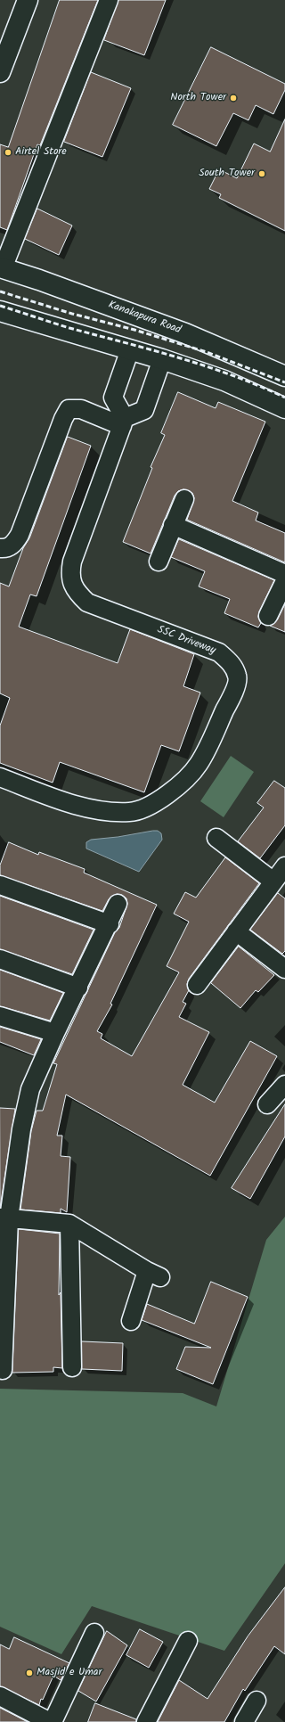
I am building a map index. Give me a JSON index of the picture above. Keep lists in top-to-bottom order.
{
  "streets": {
    "highway": ["Kanakapura Road"],
    "street": ["SSC Driveway"]
  },
  "places": [
    "North Tower",
    "Airtel Store",
    "South Tower",
    "Masjid e Umar"
  ]
}
